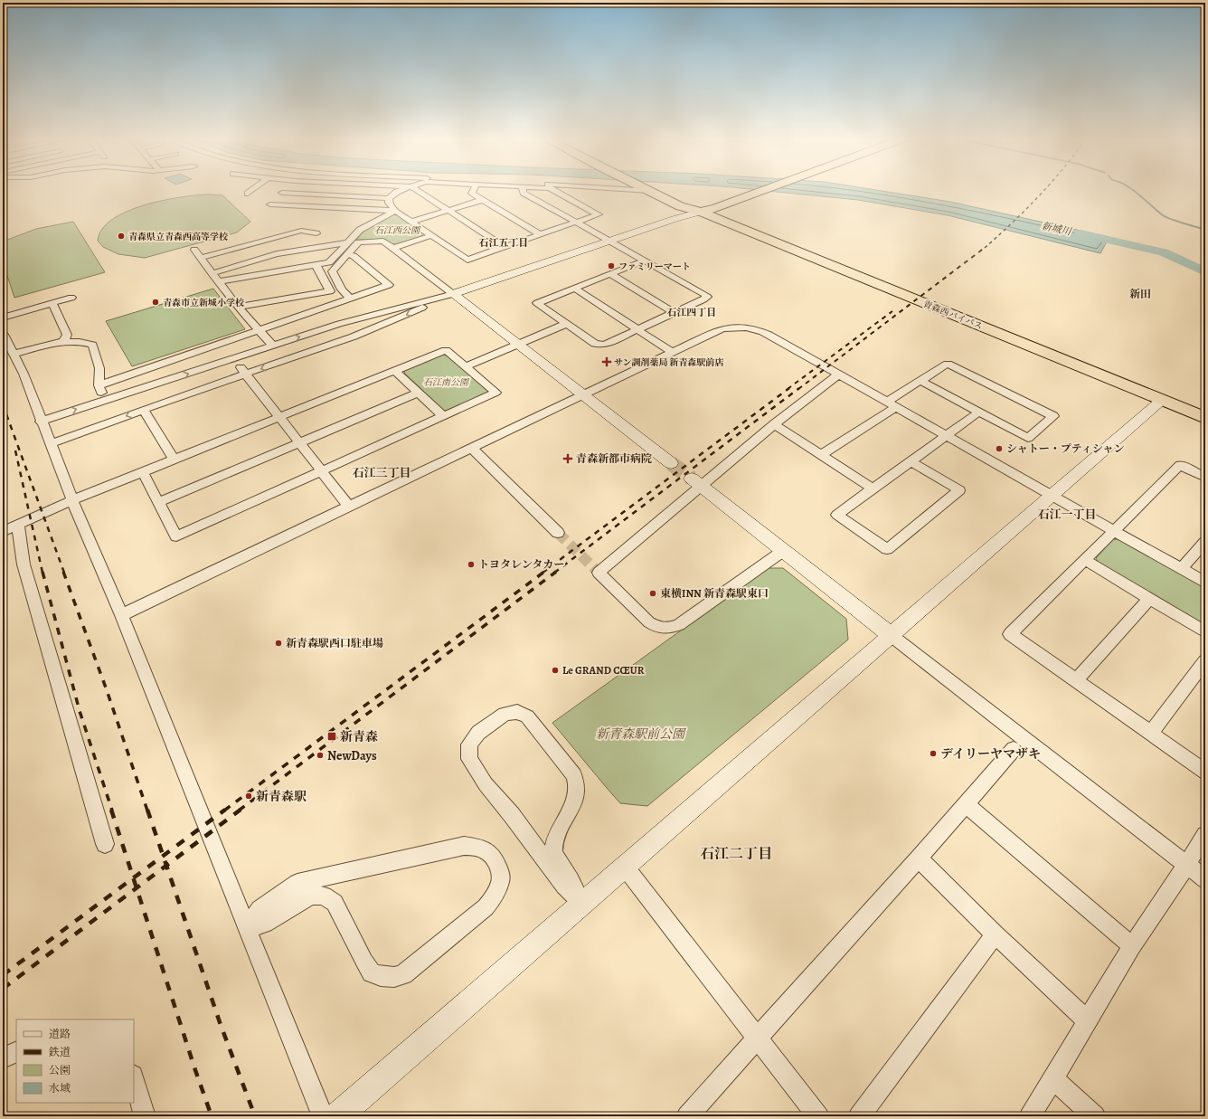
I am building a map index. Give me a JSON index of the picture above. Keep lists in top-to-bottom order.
{
  "streets": {
    "highway": ["青森西バイパス"]
  },
  "districts": [
    "石江五丁目",
    "新田",
    "石江四丁目",
    "石江三丁目",
    "石江一丁目",
    "石江二丁目"
  ],
  "water": ["新城川"],
  "parks": ["石江西公園", "石江南公園", "新青森駅前公園"],
  "places": {
    "other": [
      "青森県立青森西高等学校",
      "ファミリーマート",
      "青森市立新城小学校",
      "シャトー・プティシャン",
      "トヨタレンタカー",
      "東横INN 新青森駅東口",
      "新青森駅西口駐車場",
      "Le GRAND CŒUR",
      "デイリーヤマザキ",
      "NewDays",
      "新青森駅"
    ],
    "health": ["サン調剤薬局 新青森駅前店", "青森新都市病院"],
    "transit": ["新青森"]
  },
  "legend": [
    "道路",
    "鉄道",
    "公園",
    "水域"
  ]
}
